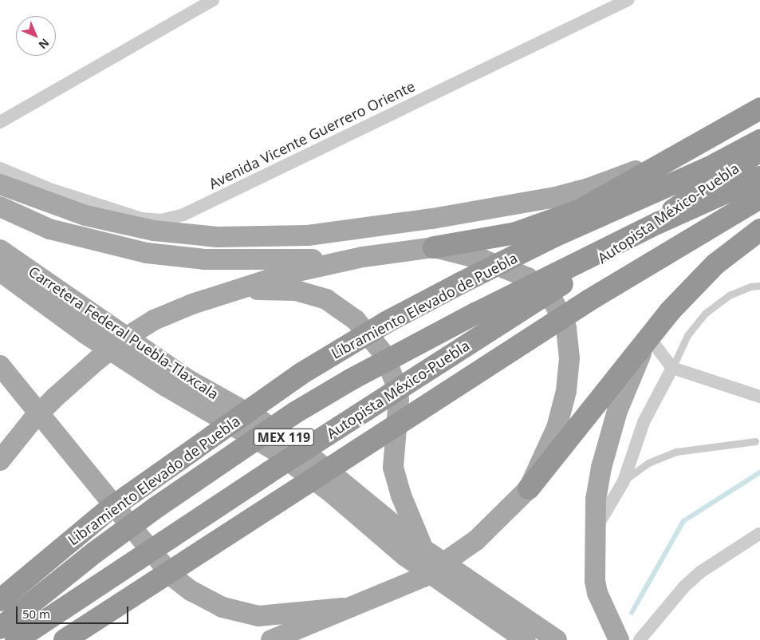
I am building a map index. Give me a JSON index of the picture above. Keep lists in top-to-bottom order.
{
  "streets": {
    "highway": ["Autopista México-Puebla", "Libramiento Elevado de Puebla"],
    "main road": ["Carretera Federal Puebla-Tlaxcala", "MEX 119"],
    "street": ["Avenida Vicente Guerrero Oriente"]
  },
  "scale_bar": "50 m",
  "north": "bottom right"
}
